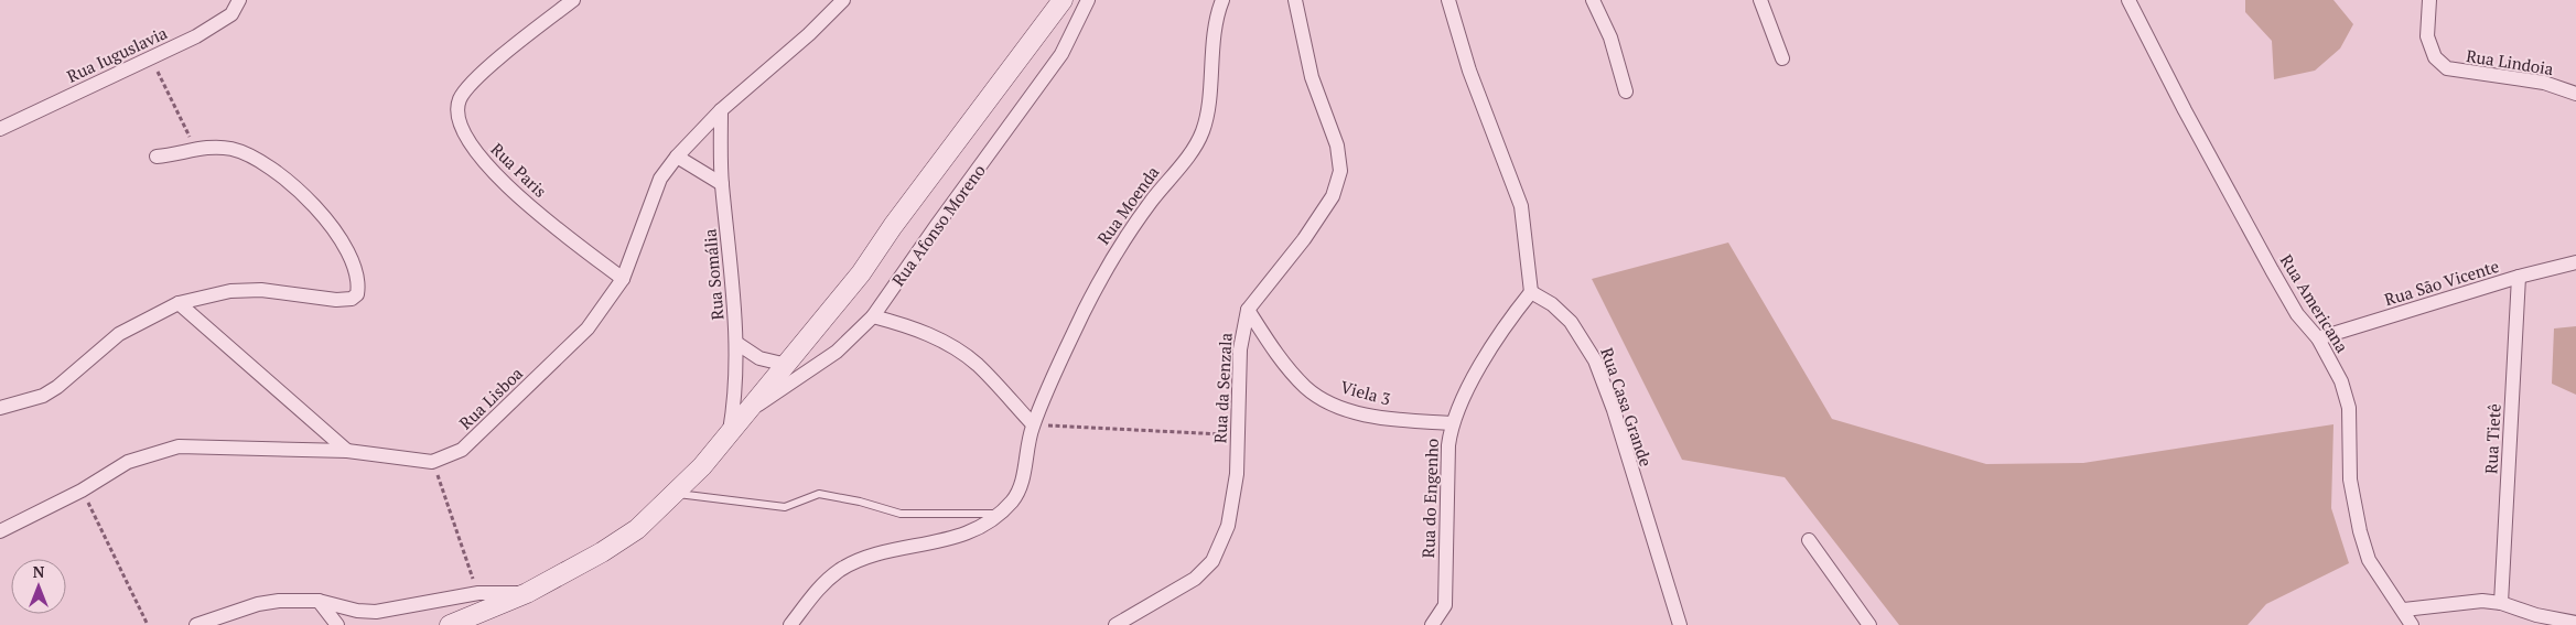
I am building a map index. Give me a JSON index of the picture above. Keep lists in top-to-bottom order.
{
  "streets": {
    "main road": ["Rua Afonso Moreno"],
    "street": [
      "Rua Iuguslavia",
      "Rua Lindoia",
      "Rua Paris",
      "Rua Moenda",
      "Rua Somália",
      "Rua São Vicente",
      "Rua Americana",
      "Rua da Senzala",
      "Viela 3",
      "Rua Lisboa",
      "Rua Casa Grande",
      "Rua Tietê",
      "Rua do Engenho"
    ]
  },
  "crossings": [
    ["Rua Paris", "Rua Lisboa"],
    ["Rua Afonso Moreno", "Rua Somália"],
    ["Rua Somália", "Rua Lisboa"],
    ["Rua São Vicente", "Rua Americana"],
    ["Rua São Vicente", "Rua Tietê"],
    ["Rua da Senzala", "Viela 3"],
    ["Viela 3", "Rua do Engenho"],
    ["Rua Casa Grande", "Rua do Engenho"]
  ],
  "north": "top"
}
